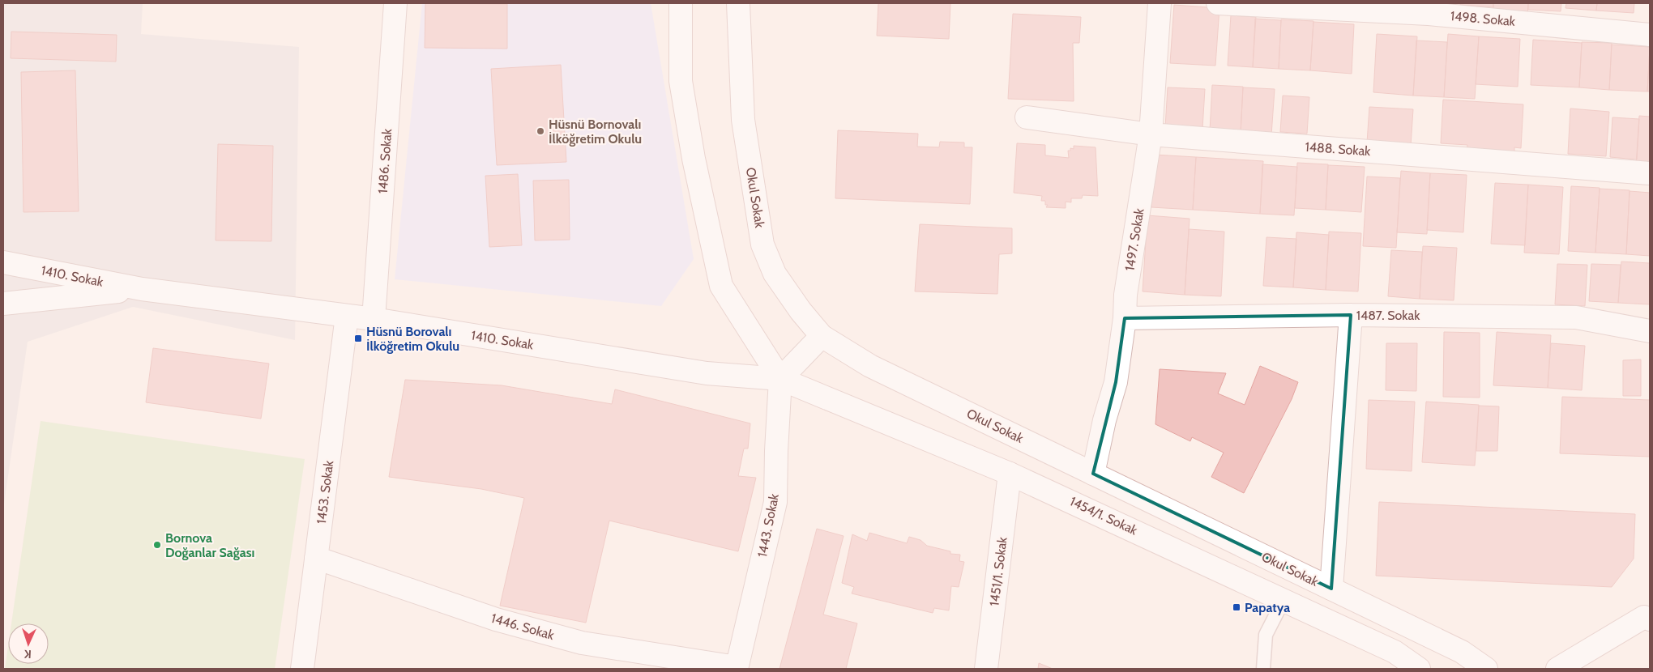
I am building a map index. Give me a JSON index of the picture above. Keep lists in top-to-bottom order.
{
  "streets": {
    "street": [
      "1498. Sokak",
      "1488. Sokak",
      "1486. Sokak",
      "Okul Sokak",
      "1497. Sokak",
      "1410. Sokak",
      "1487. Sokak",
      "1453. Sokak",
      "1454/1. Sokak",
      "1443. Sokak",
      "1451/1. Sokak",
      "1446. Sokak"
    ]
  },
  "crossings": [
    ["1488. Sokak", "1497. Sokak"],
    ["1486. Sokak", "1410. Sokak"],
    ["Okul Sokak", "1497. Sokak"],
    ["1497. Sokak", "1487. Sokak"],
    ["1410. Sokak", "1453. Sokak"],
    ["1410. Sokak", "1454/1. Sokak"],
    ["1410. Sokak", "1443. Sokak"],
    ["1453. Sokak", "1446. Sokak"],
    ["1454/1. Sokak", "1443. Sokak"],
    ["1454/1. Sokak", "1451/1. Sokak"],
    ["1443. Sokak", "1446. Sokak"]
  ],
  "places": {
    "other": ["Hüsnü Bornovalı İlköğretim Okulu", "Bornova Doğanlar Sağası"],
    "transit": ["Hüsnü Borovalı İlköğretim Okulu", "Papatya"]
  },
  "north": "bottom"
}
